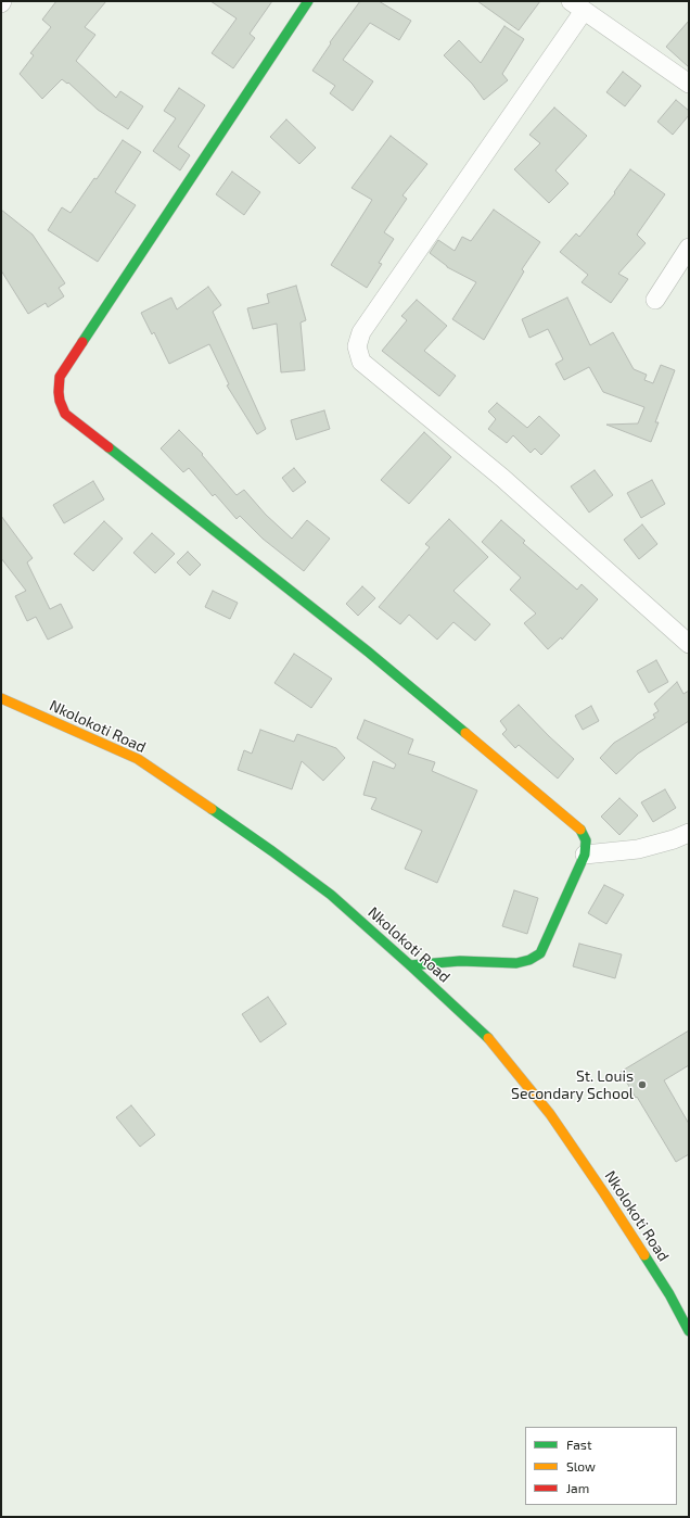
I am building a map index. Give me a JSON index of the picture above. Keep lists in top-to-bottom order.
{
  "streets": {
    "street": ["Nkolokoti Road"]
  },
  "places": ["St. Louis Secondary School"],
  "legend": ["Fast", "Slow", "Jam"]
}
